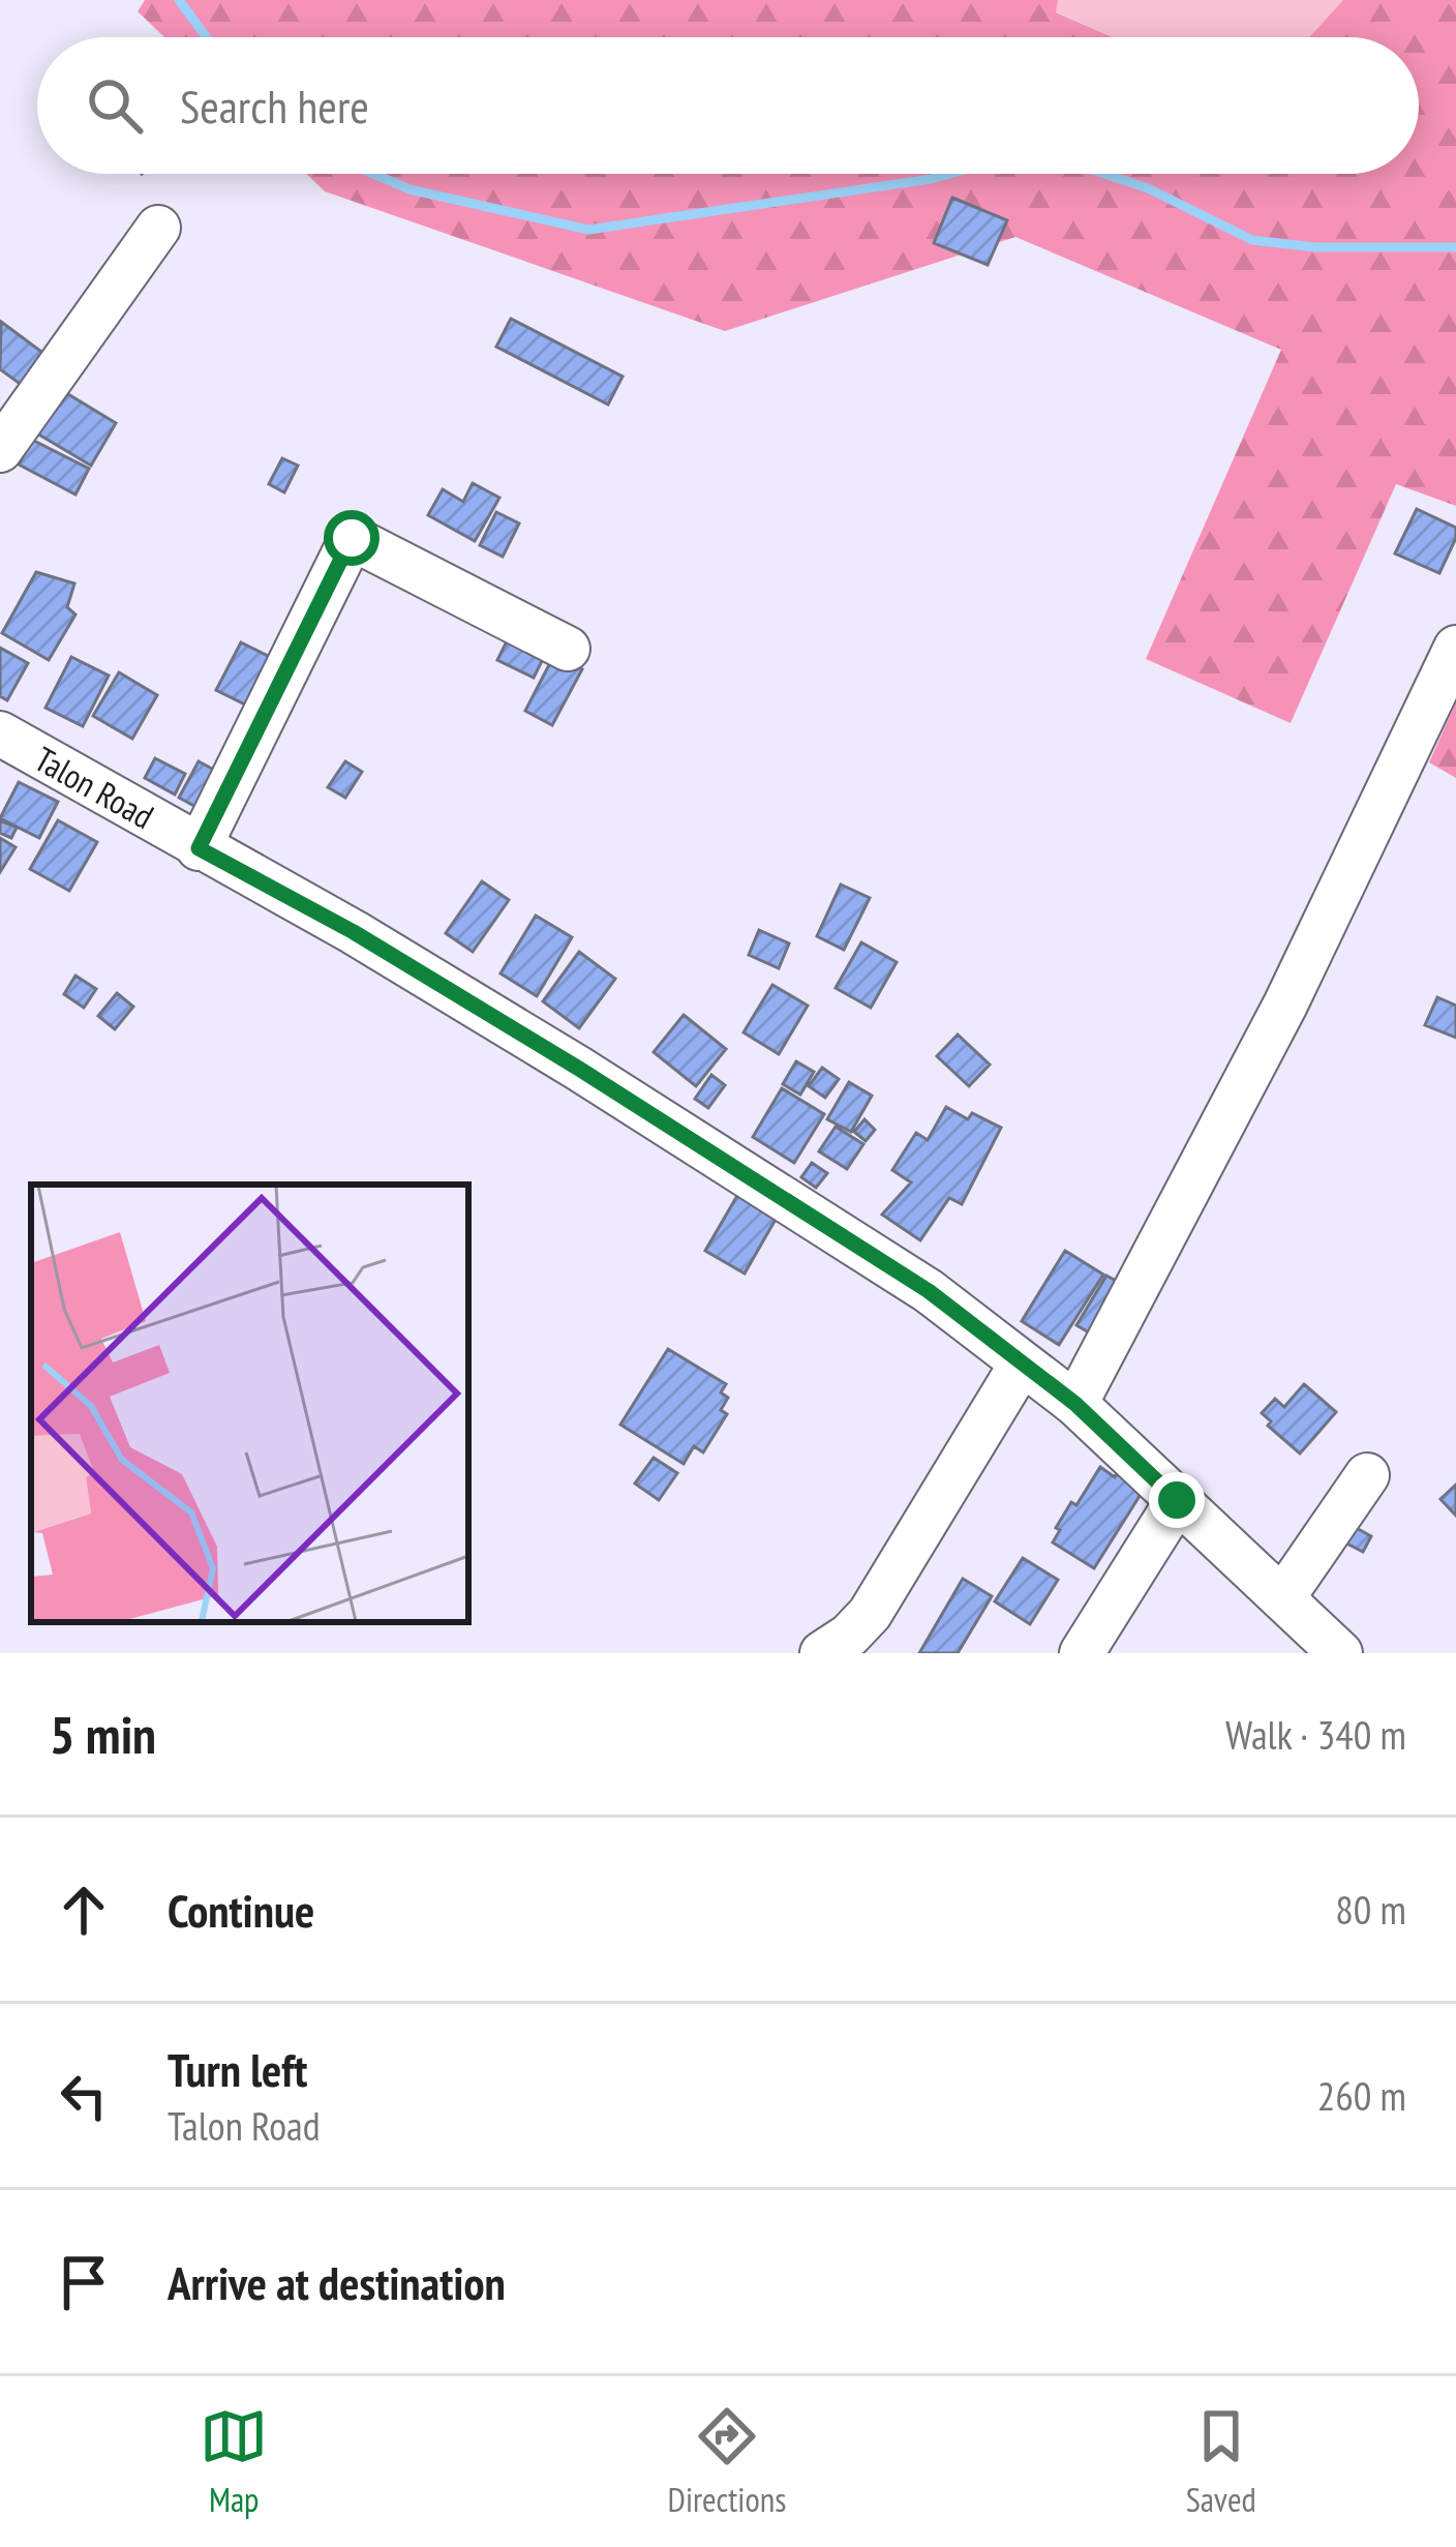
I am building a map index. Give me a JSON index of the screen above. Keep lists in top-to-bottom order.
{
  "streets": {
    "street": ["Talon Road"]
  },
  "page": {
    "search": "Search here",
    "heading": ["5 min", "Walk · 340 m"],
    "list": [
      ["Continue", "80 m"],
      ["Turn left", "Talon Road", "260 m"],
      "Arrive at destination"
    ],
    "nav": ["Map", "Directions", "Saved"]
  }
}
